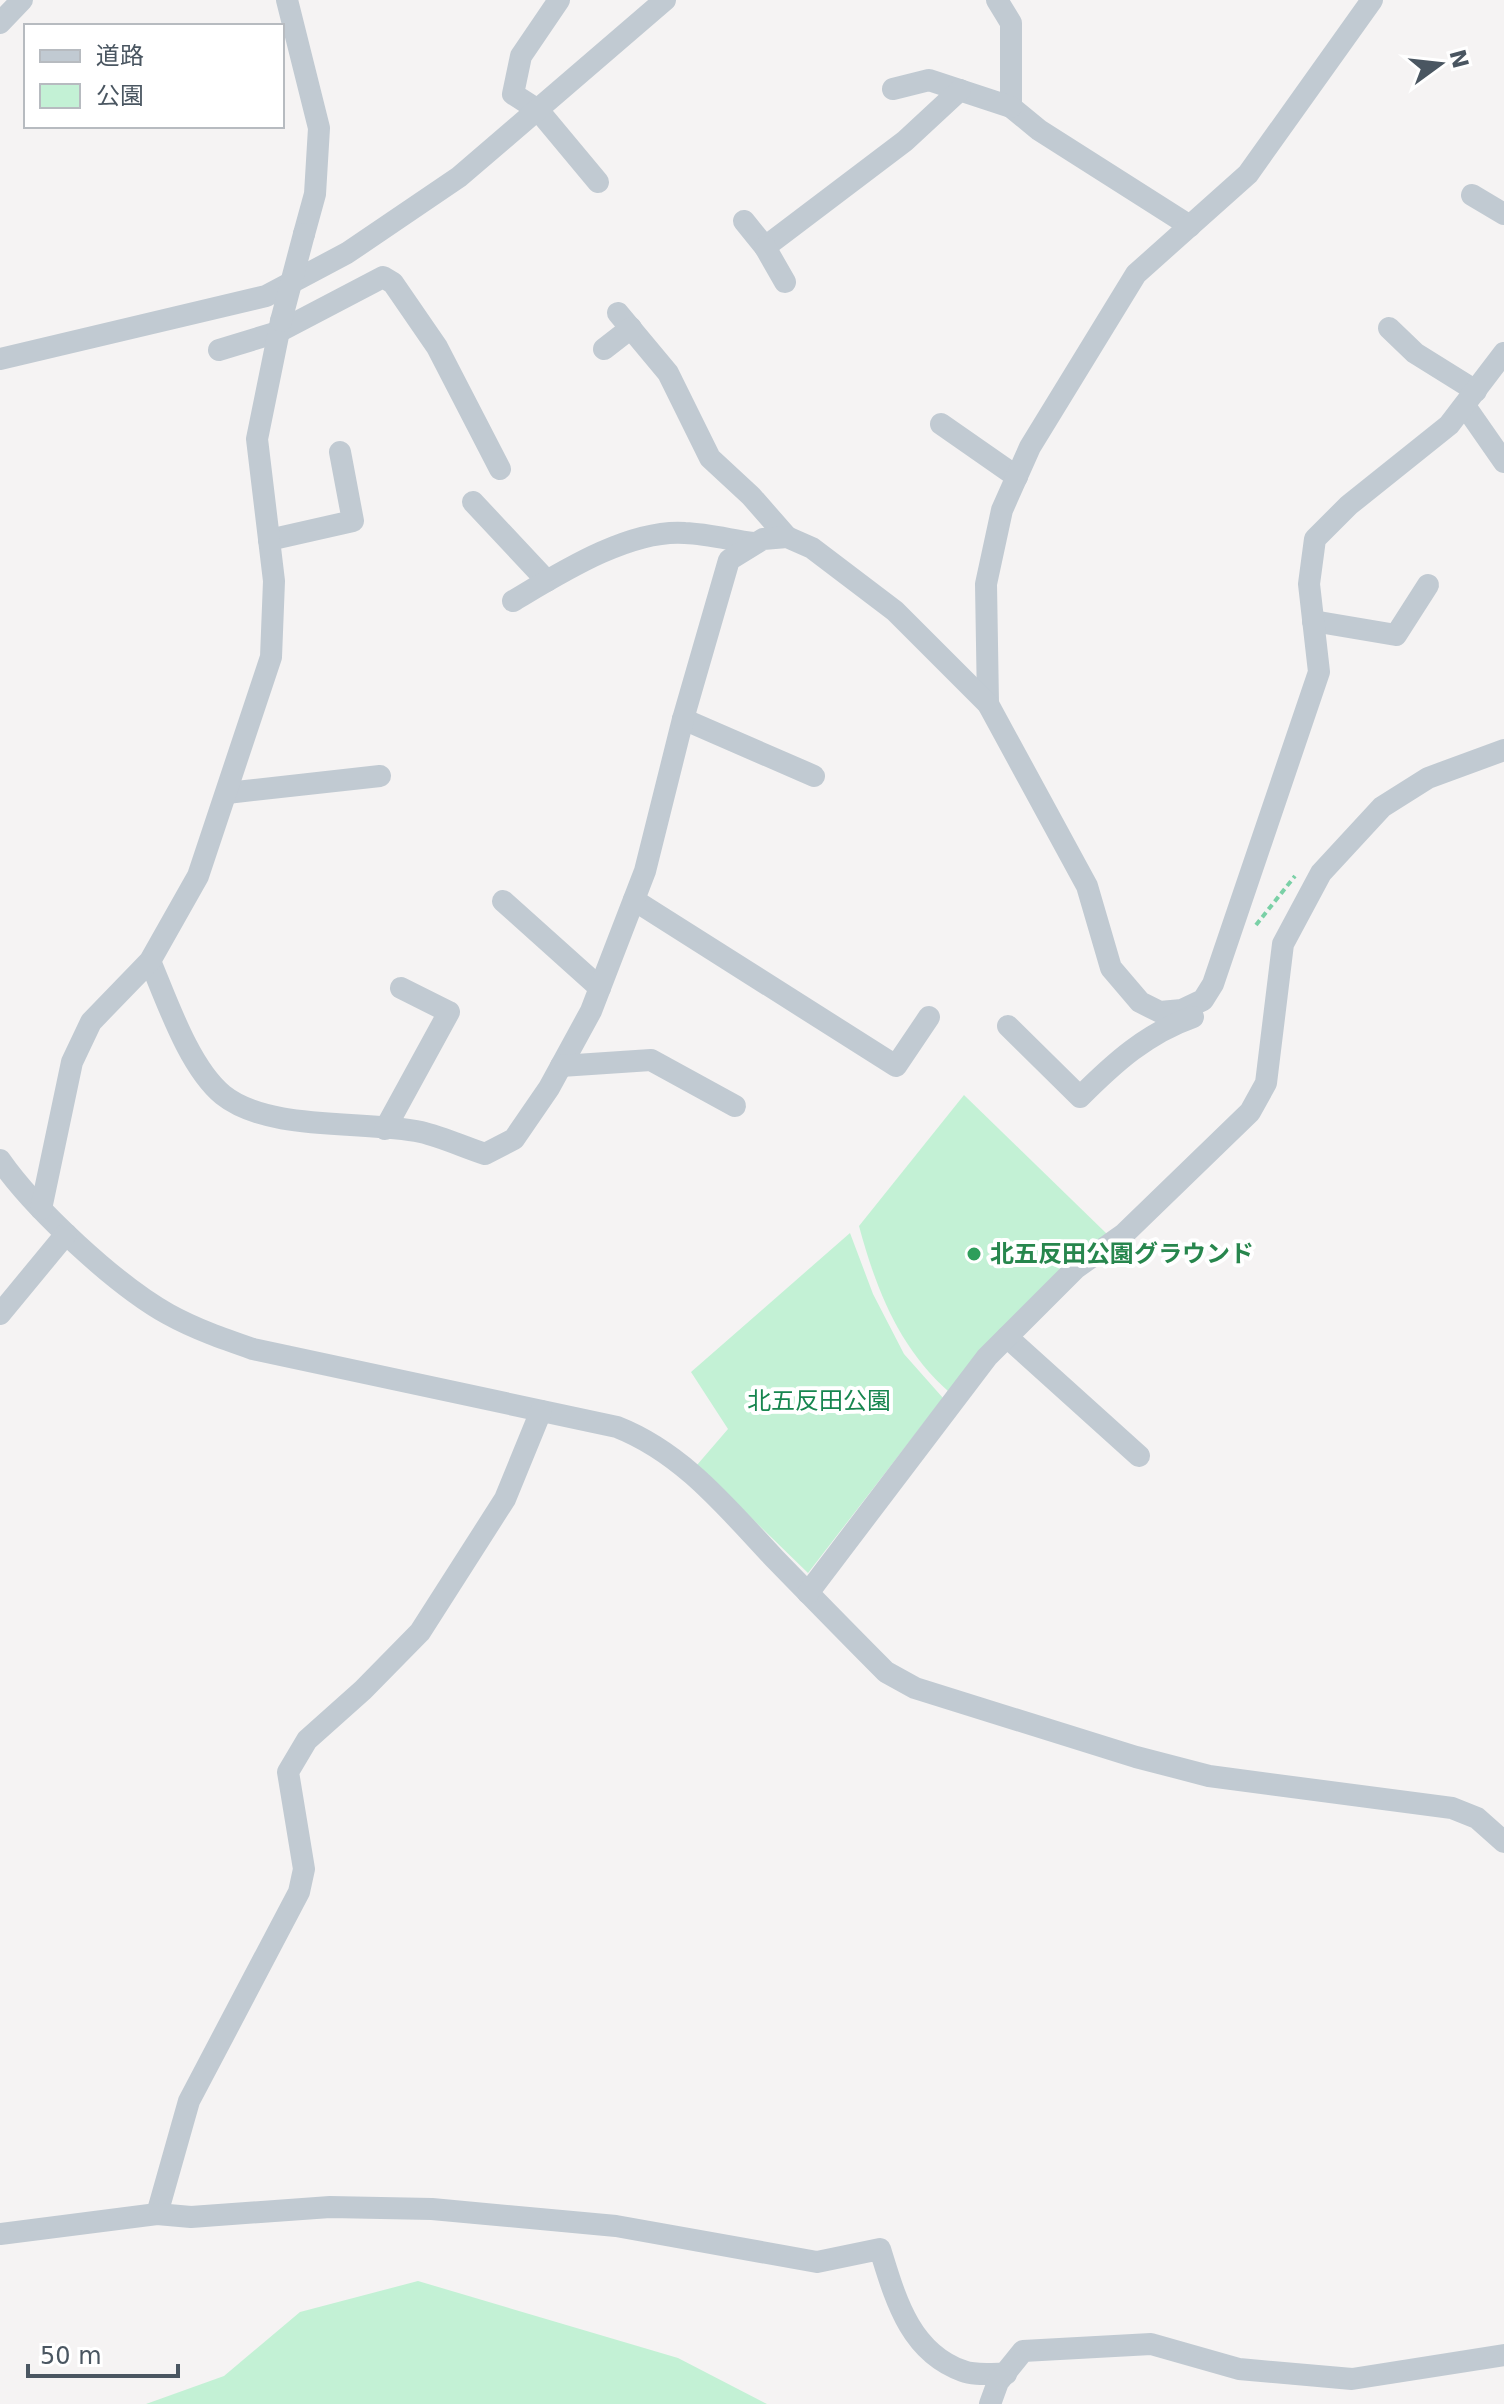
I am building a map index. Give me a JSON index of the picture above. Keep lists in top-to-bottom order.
{
  "parks": ["北五反田公園"],
  "places": ["北五反田公園グラウンド"],
  "legend": ["道路", "公園"],
  "scale_bar": "50 m",
  "north": "right"
}
